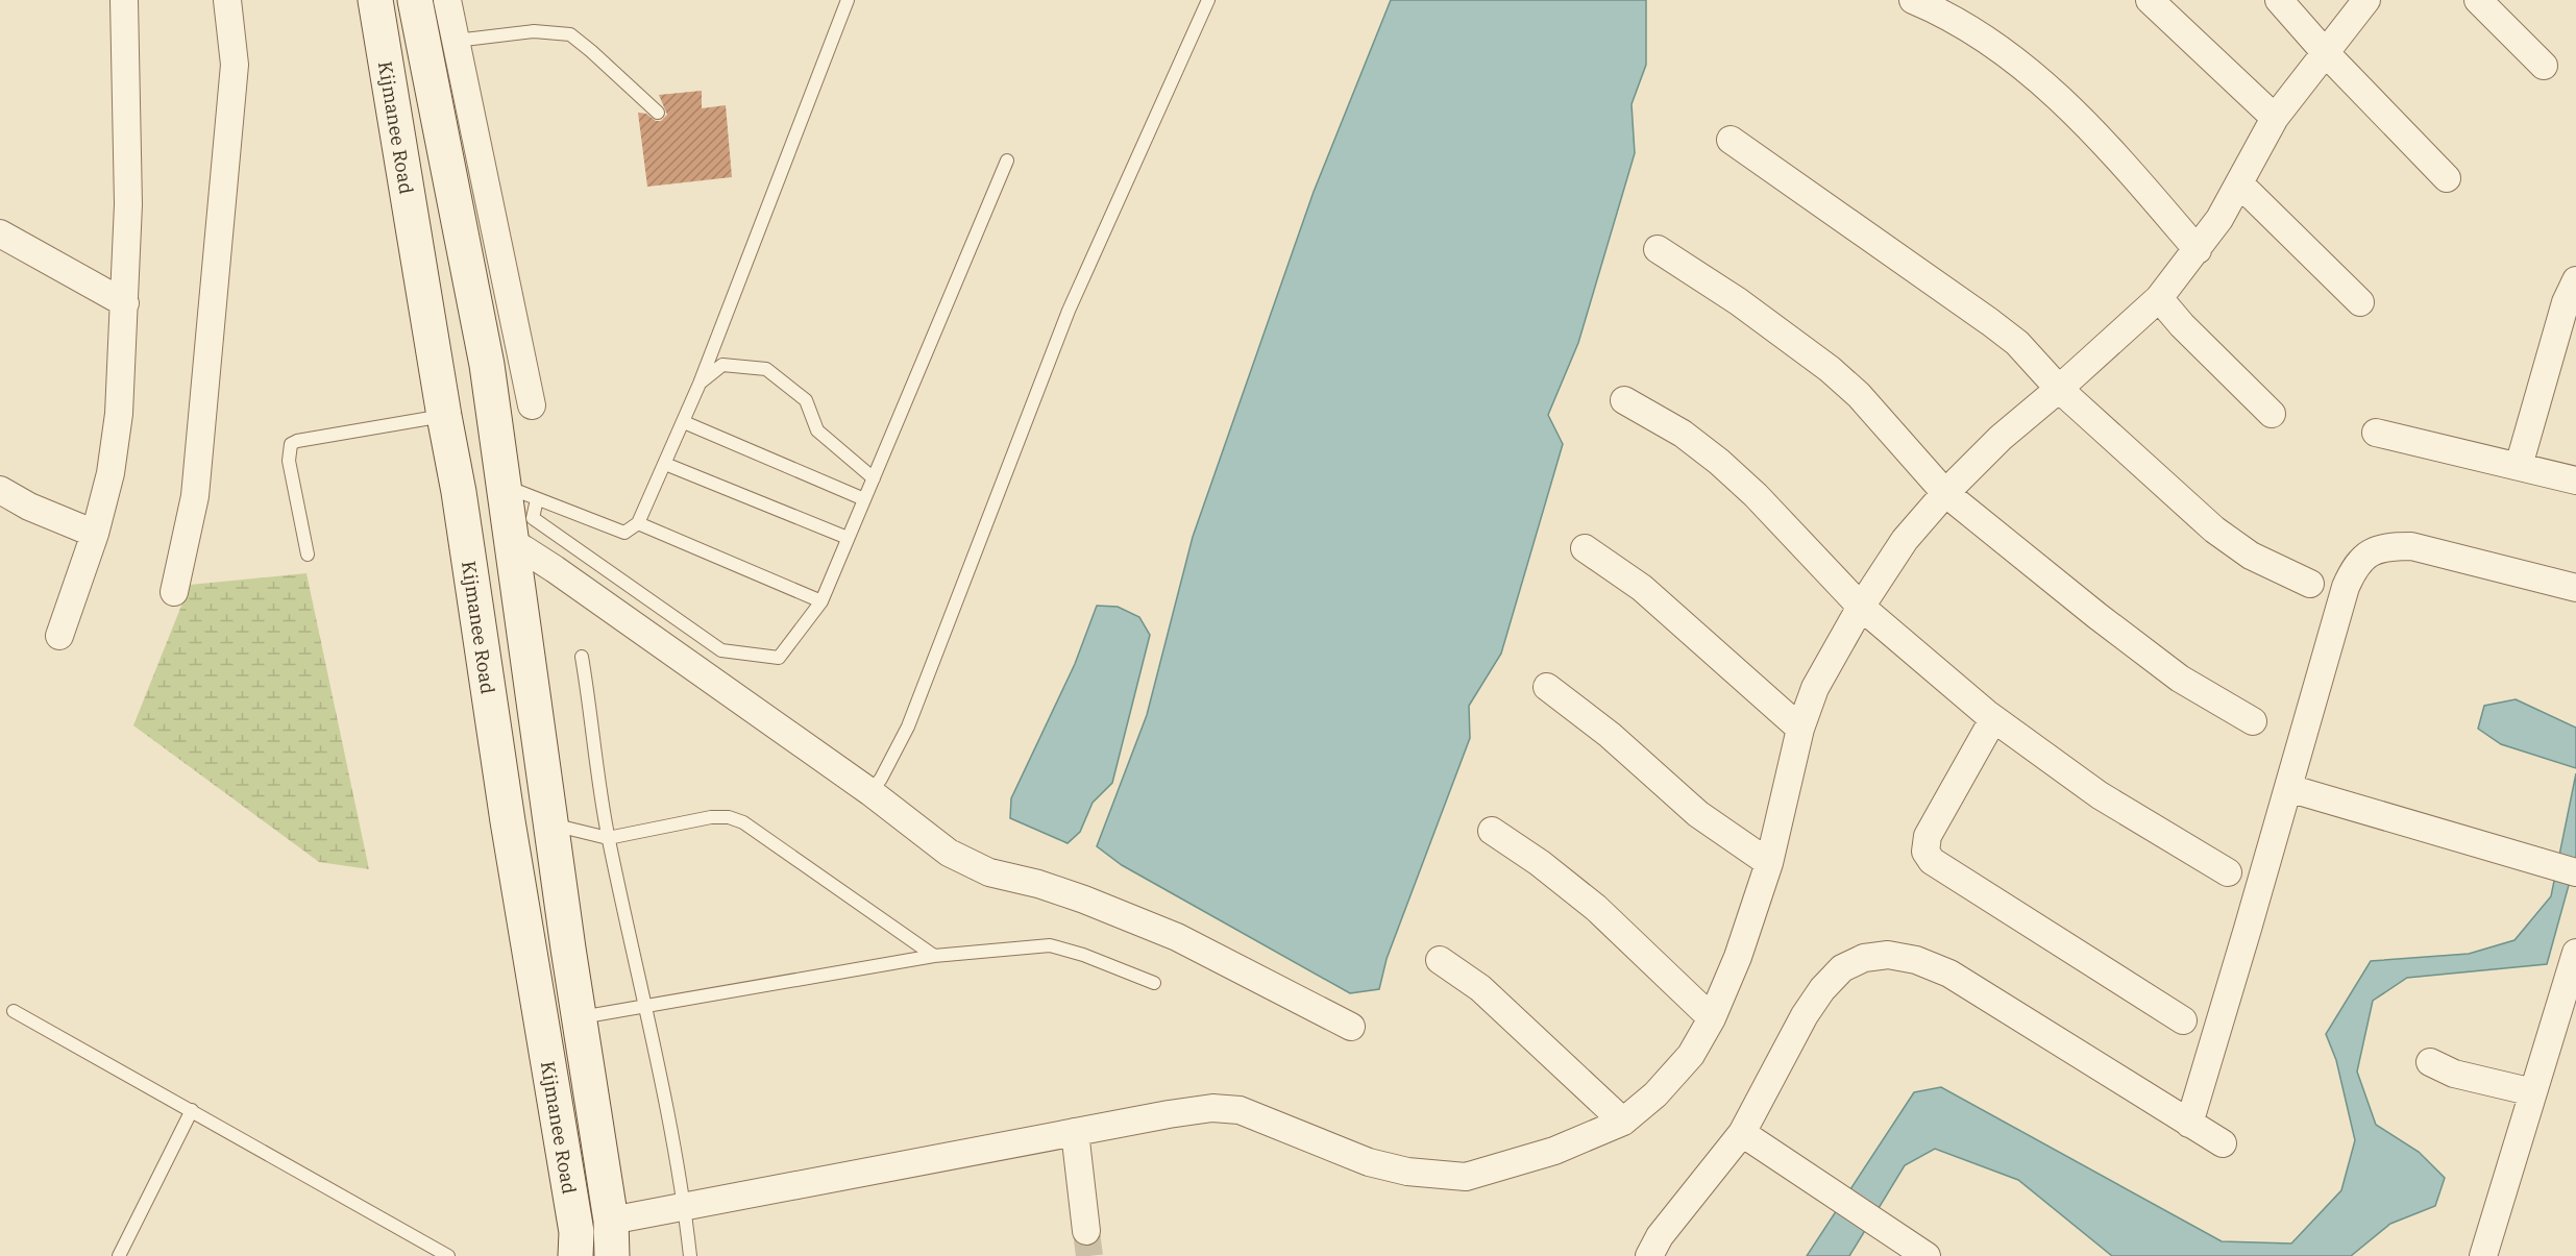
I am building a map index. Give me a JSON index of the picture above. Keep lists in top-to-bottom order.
{
  "streets": {
    "main road": ["Kijmanee Road"]
  }
}
